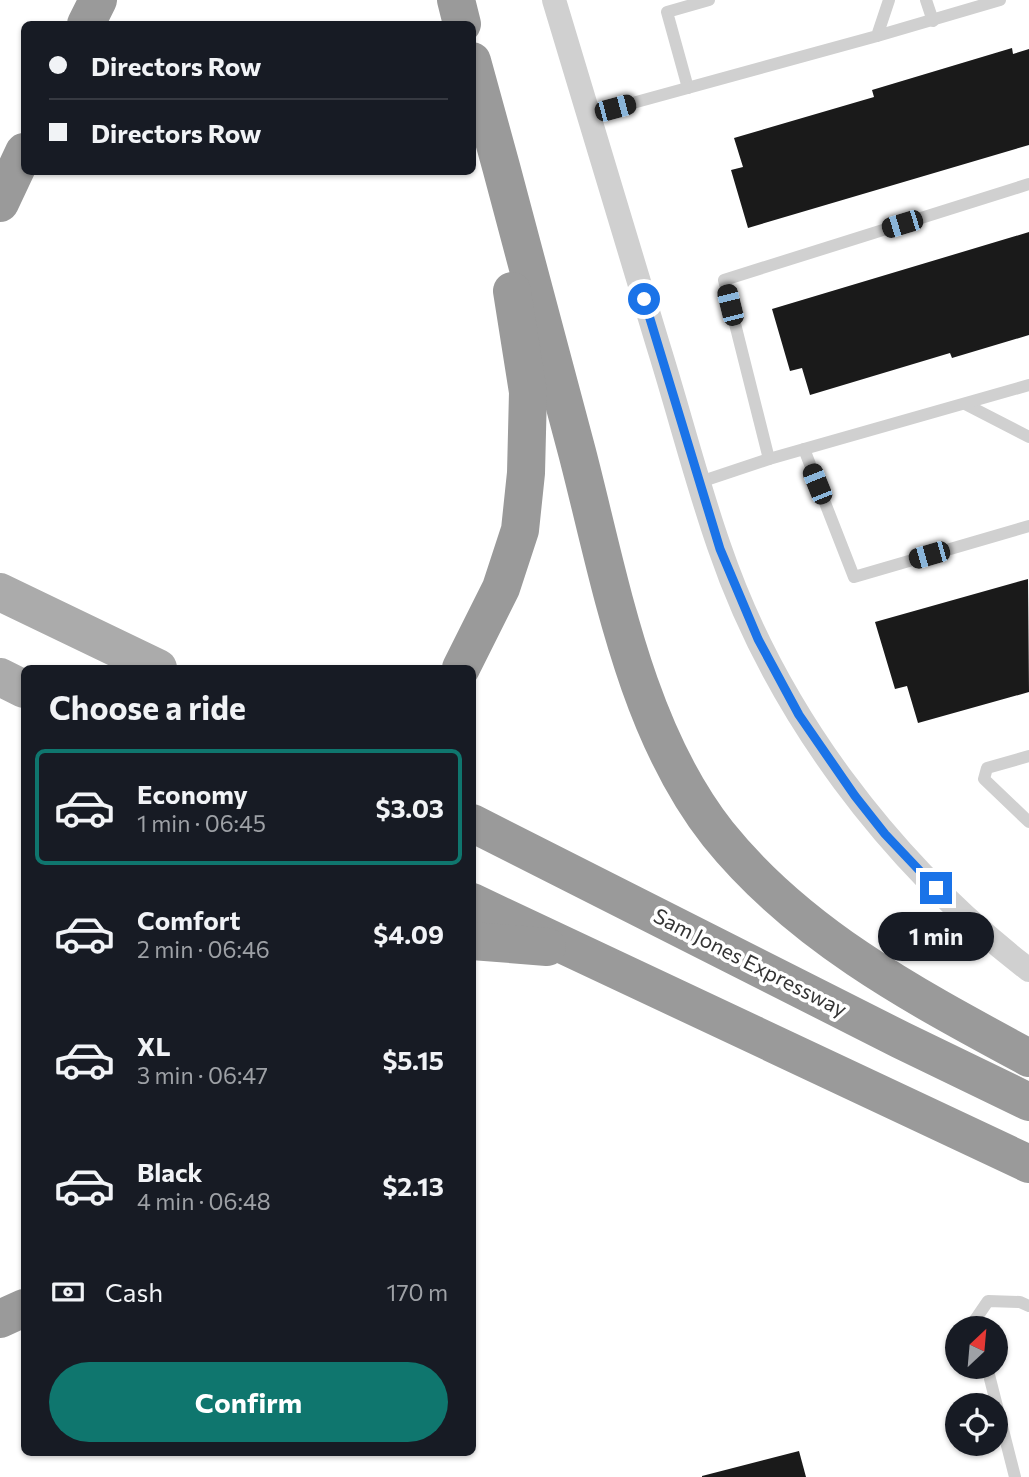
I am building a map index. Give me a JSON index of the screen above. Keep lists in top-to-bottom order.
{
  "streets": {
    "highway": ["Sam Jones Expressway"]
  },
  "north": "top right",
  "page": {
    "banner": ["Directors Row", "Directors Row"],
    "heading": "Choose a ride",
    "list": [
      {
        "name": "Economy",
        "note": "1 min · 06:45",
        "value": "$3.03"
      },
      {
        "name": "Comfort",
        "note": "2 min · 06:46",
        "value": "$4.09"
      },
      {
        "name": "XL",
        "note": "3 min · 06:47",
        "value": "$5.15"
      },
      {
        "name": "Black",
        "note": "4 min · 06:48",
        "value": "$2.13"
      }
    ],
    "bubble": "1 min",
    "pay": ["Cash", "170 m"],
    "buttons": "Confirm"
  }
}
